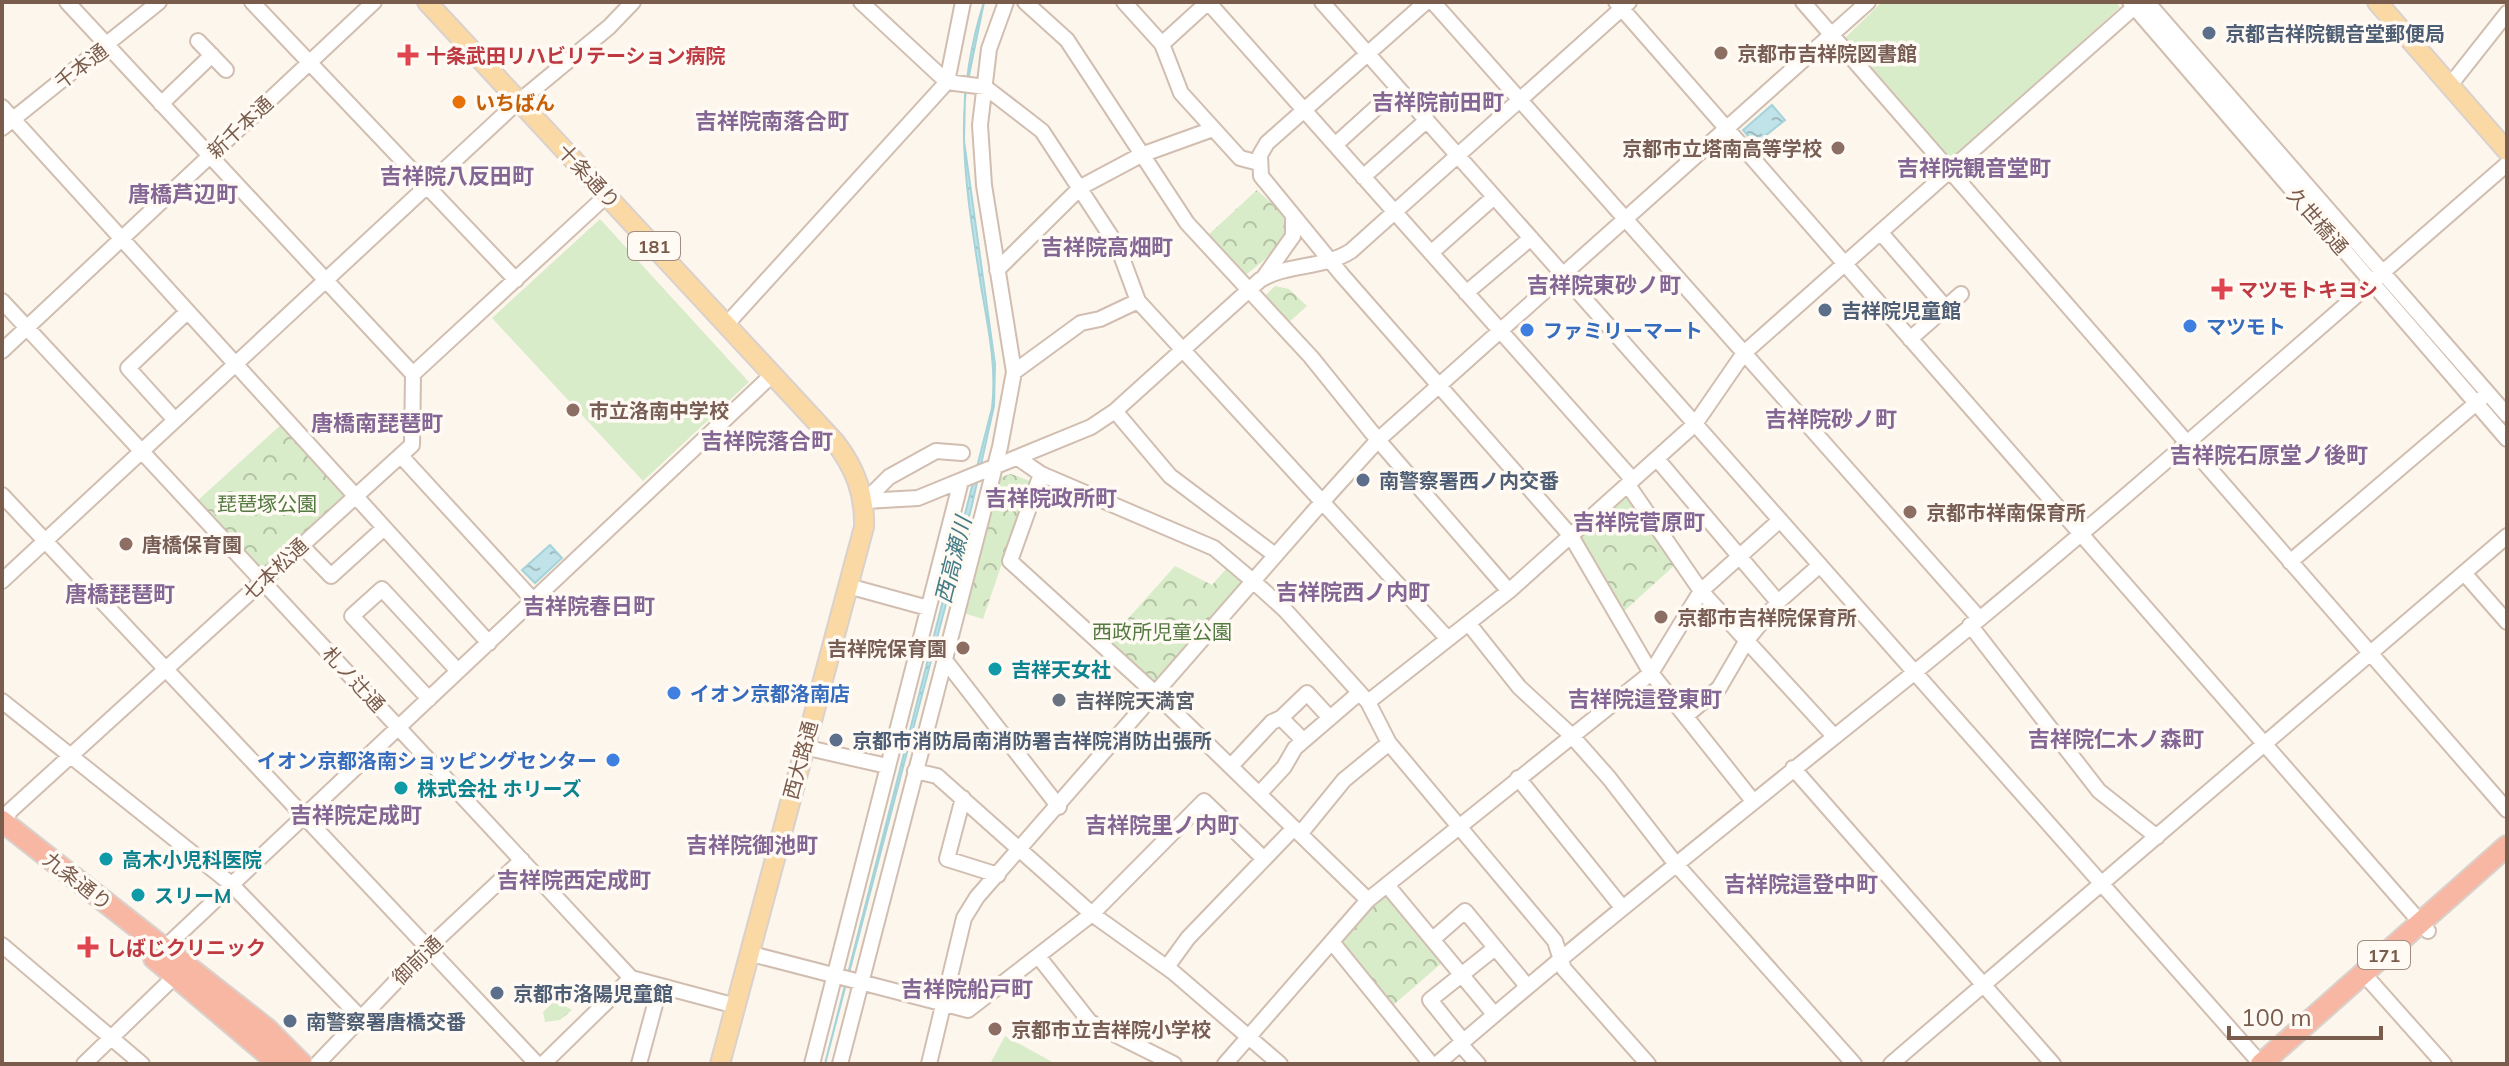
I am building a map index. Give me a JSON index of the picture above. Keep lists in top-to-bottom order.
{
  "streets": {
    "highway": ["九条通り", "171"],
    "main road": ["十条通り", "181", "西大路通"],
    "street": [
      "千本通",
      "新千本通",
      "久世橋通",
      "七本松通",
      "札ノ辻通",
      "御前通"
    ]
  },
  "crossings": [
    ["新千本通", "札ノ辻通"],
    ["十条通り", "西大路通"],
    ["七本松通", "札ノ辻通"],
    ["七本松通", "九条通り"],
    ["札ノ辻通", "御前通"]
  ],
  "districts": [
    "吉祥院前田町",
    "吉祥院南落合町",
    "吉祥院観音堂町",
    "吉祥院八反田町",
    "唐橋芦辺町",
    "吉祥院高畑町",
    "吉祥院東砂ノ町",
    "吉祥院砂ノ町",
    "唐橋南琵琶町",
    "吉祥院落合町",
    "吉祥院石原堂ノ後町",
    "吉祥院政所町",
    "吉祥院菅原町",
    "吉祥院西ノ内町",
    "唐橋琵琶町",
    "吉祥院春日町",
    "吉祥院這登東町",
    "吉祥院仁木ノ森町",
    "吉祥院定成町",
    "吉祥院里ノ内町",
    "吉祥院御池町",
    "吉祥院西定成町",
    "吉祥院這登中町",
    "吉祥院船戸町"
  ],
  "water": ["西高瀬川"],
  "parks": ["琵琶塚公園", "西政所児童公園"],
  "places": {
    "other": [
      "京都吉祥院観音堂郵便局",
      "京都市吉祥院図書館",
      "いちばん",
      "京都市立塔南高等学校",
      "吉祥院児童館",
      "マツモト",
      "ファミリーマート",
      "市立洛南中学校",
      "南警察署西ノ内交番",
      "京都市祥南保育所",
      "唐橋保育園",
      "京都市吉祥院保育所",
      "吉祥院保育園",
      "吉祥天女社",
      "イオン京都洛南店",
      "吉祥院天満宮",
      "京都市消防局南消防署吉祥院消防出張所",
      "イオン京都洛南ショッピングセンター",
      "株式会社 ホリーズ",
      "高木小児科医院",
      "スリーM",
      "京都市洛陽児童館",
      "南警察署唐橋交番",
      "京都市立吉祥院小学校"
    ],
    "health": ["十条武田リハビリテーション病院", "マツモトキヨシ", "しばじクリニック"]
  },
  "scale_bar": "100 m"
}
